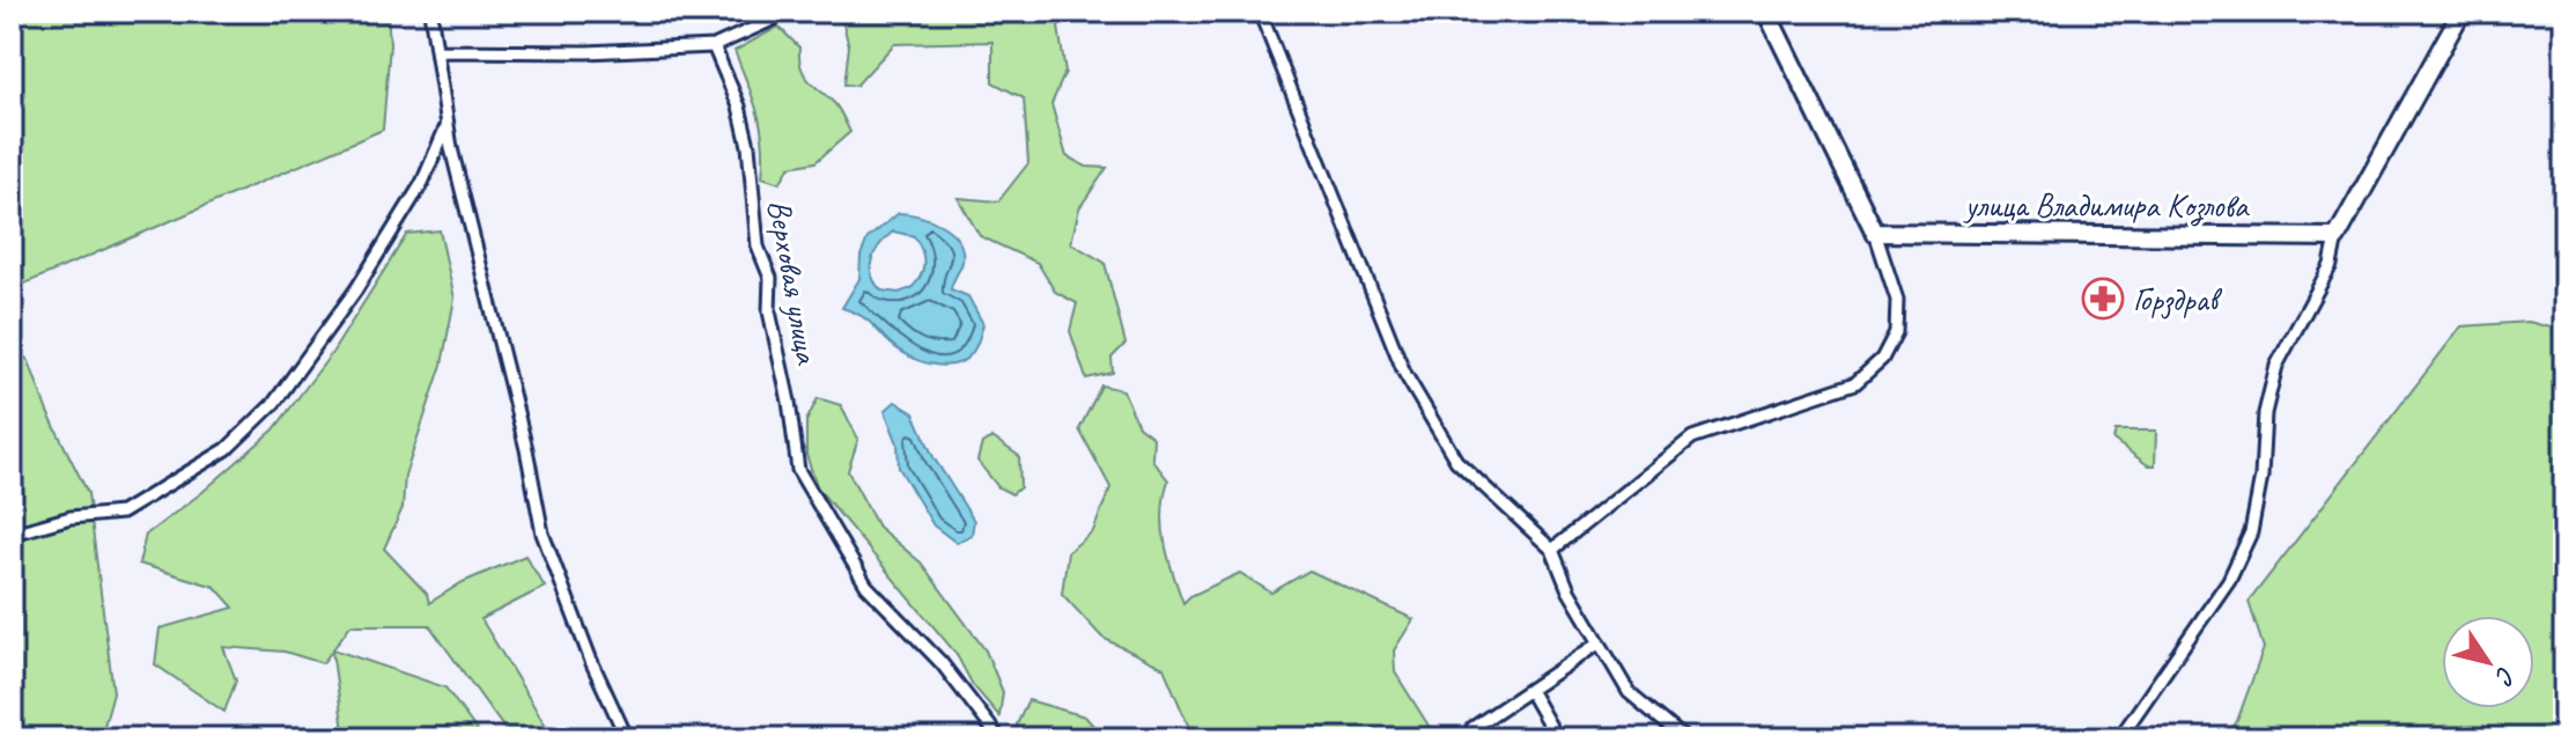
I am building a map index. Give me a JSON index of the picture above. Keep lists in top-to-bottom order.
{
  "streets": {
    "street": ["улица Владимира Козлова", "Верховая улица"]
  },
  "places": {
    "pharmacy": ["Горздрав"]
  },
  "north": "bottom right"
}
